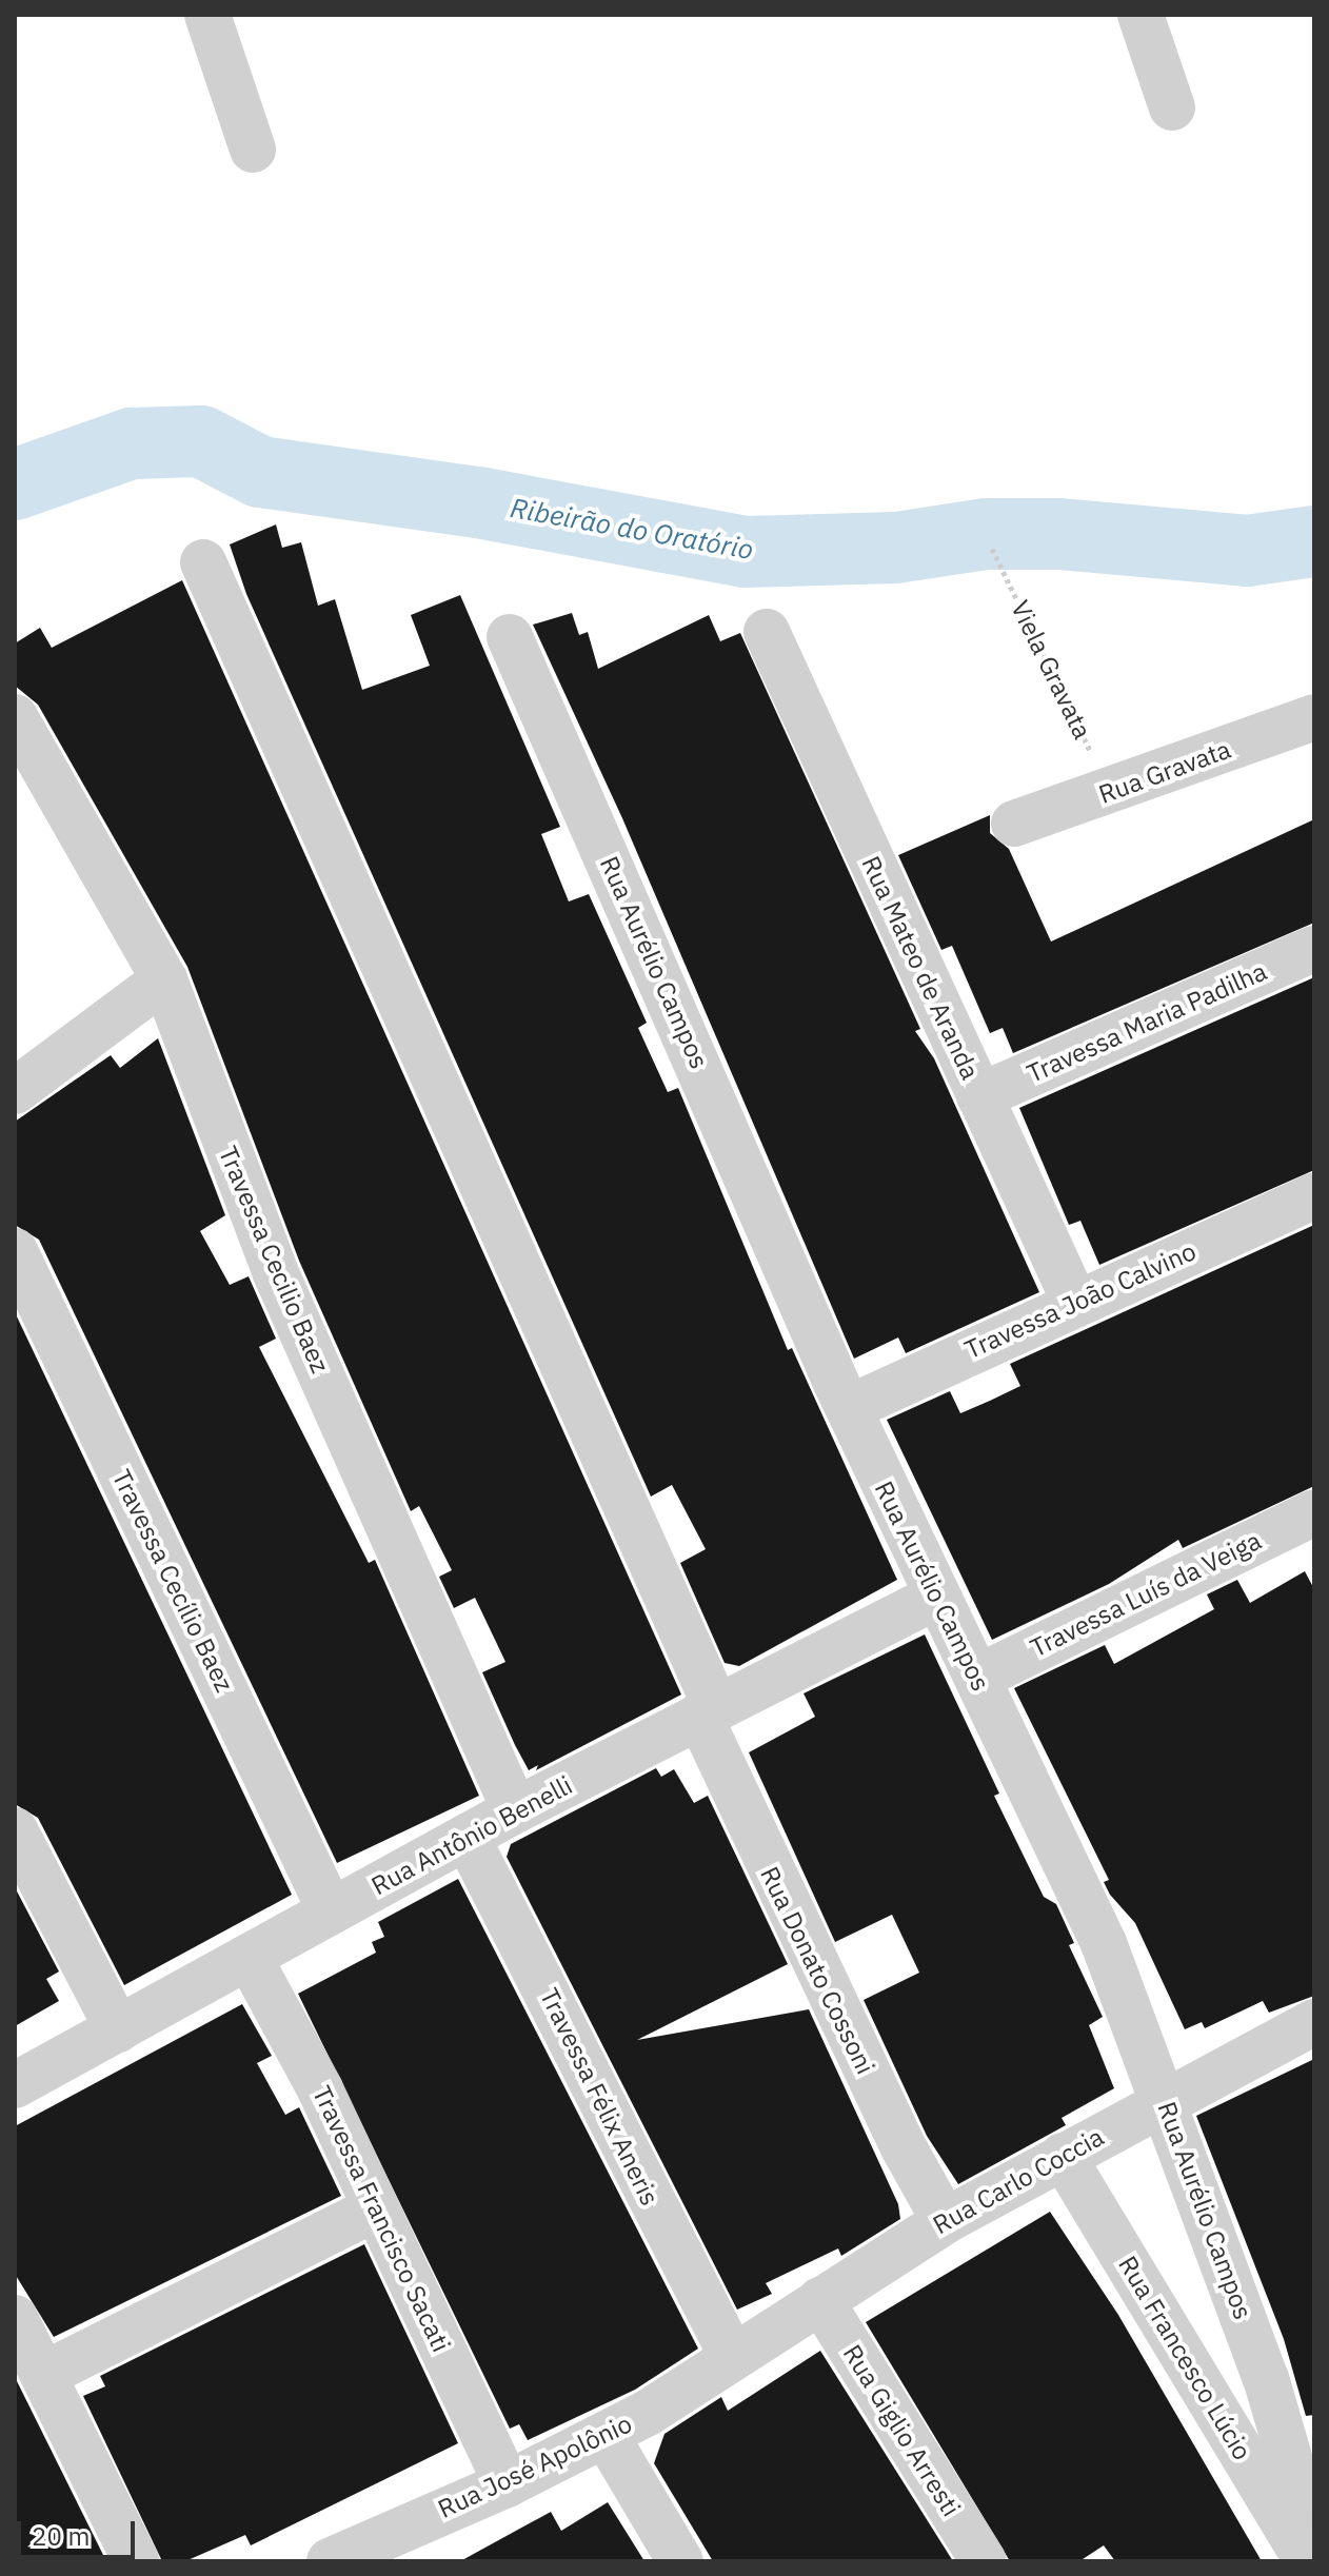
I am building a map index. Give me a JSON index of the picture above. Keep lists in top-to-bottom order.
{
  "streets": {
    "street": [
      "Rua Gravata",
      "Rua Aurélio Campos",
      "Rua Mateo de Aranda",
      "Travessa Maria Padilha",
      "Travessa Cecilio Baez",
      "Travessa João Calvino",
      "Travessa Cecílio Baez",
      "Travessa Luís da Veiga",
      "Rua Antônio Benelli",
      "Rua Donato Cossoni",
      "Travessa Félix Aneris",
      "Rua Carlo Coccia",
      "Travessa Francisco Sacati",
      "Rua Francesco Lúcio",
      "Rua Giglio Arresti",
      "Rua José Apolônio"
    ],
    "path": ["Viela Gravata"]
  },
  "crossings": [
    ["Viela Gravata", "Rua Gravata"],
    ["Rua Aurélio Campos", "Travessa João Calvino"],
    ["Rua Aurélio Campos", "Travessa Luís da Veiga"],
    ["Rua Aurélio Campos", "Rua Antônio Benelli"],
    ["Rua Aurélio Campos", "Rua Carlo Coccia"],
    ["Rua Aurélio Campos", "Rua Francesco Lúcio"],
    ["Rua Mateo de Aranda", "Travessa Maria Padilha"],
    ["Rua Mateo de Aranda", "Travessa João Calvino"],
    ["Travessa Cecilio Baez", "Rua Antônio Benelli"],
    ["Travessa Cecílio Baez", "Rua Antônio Benelli"],
    ["Rua Antônio Benelli", "Rua Donato Cossoni"],
    ["Rua Antônio Benelli", "Travessa Félix Aneris"],
    ["Rua Antônio Benelli", "Travessa Francisco Sacati"],
    ["Rua Donato Cossoni", "Rua Carlo Coccia"],
    ["Travessa Félix Aneris", "Rua Carlo Coccia"],
    ["Travessa Félix Aneris", "Rua José Apolônio"],
    ["Rua Carlo Coccia", "Rua Francesco Lúcio"],
    ["Rua Carlo Coccia", "Rua Giglio Arresti"],
    ["Rua Carlo Coccia", "Rua José Apolônio"],
    ["Travessa Francisco Sacati", "Rua José Apolônio"]
  ],
  "water": ["Ribeirão do Oratório"],
  "scale_bar": "20 m"
}
